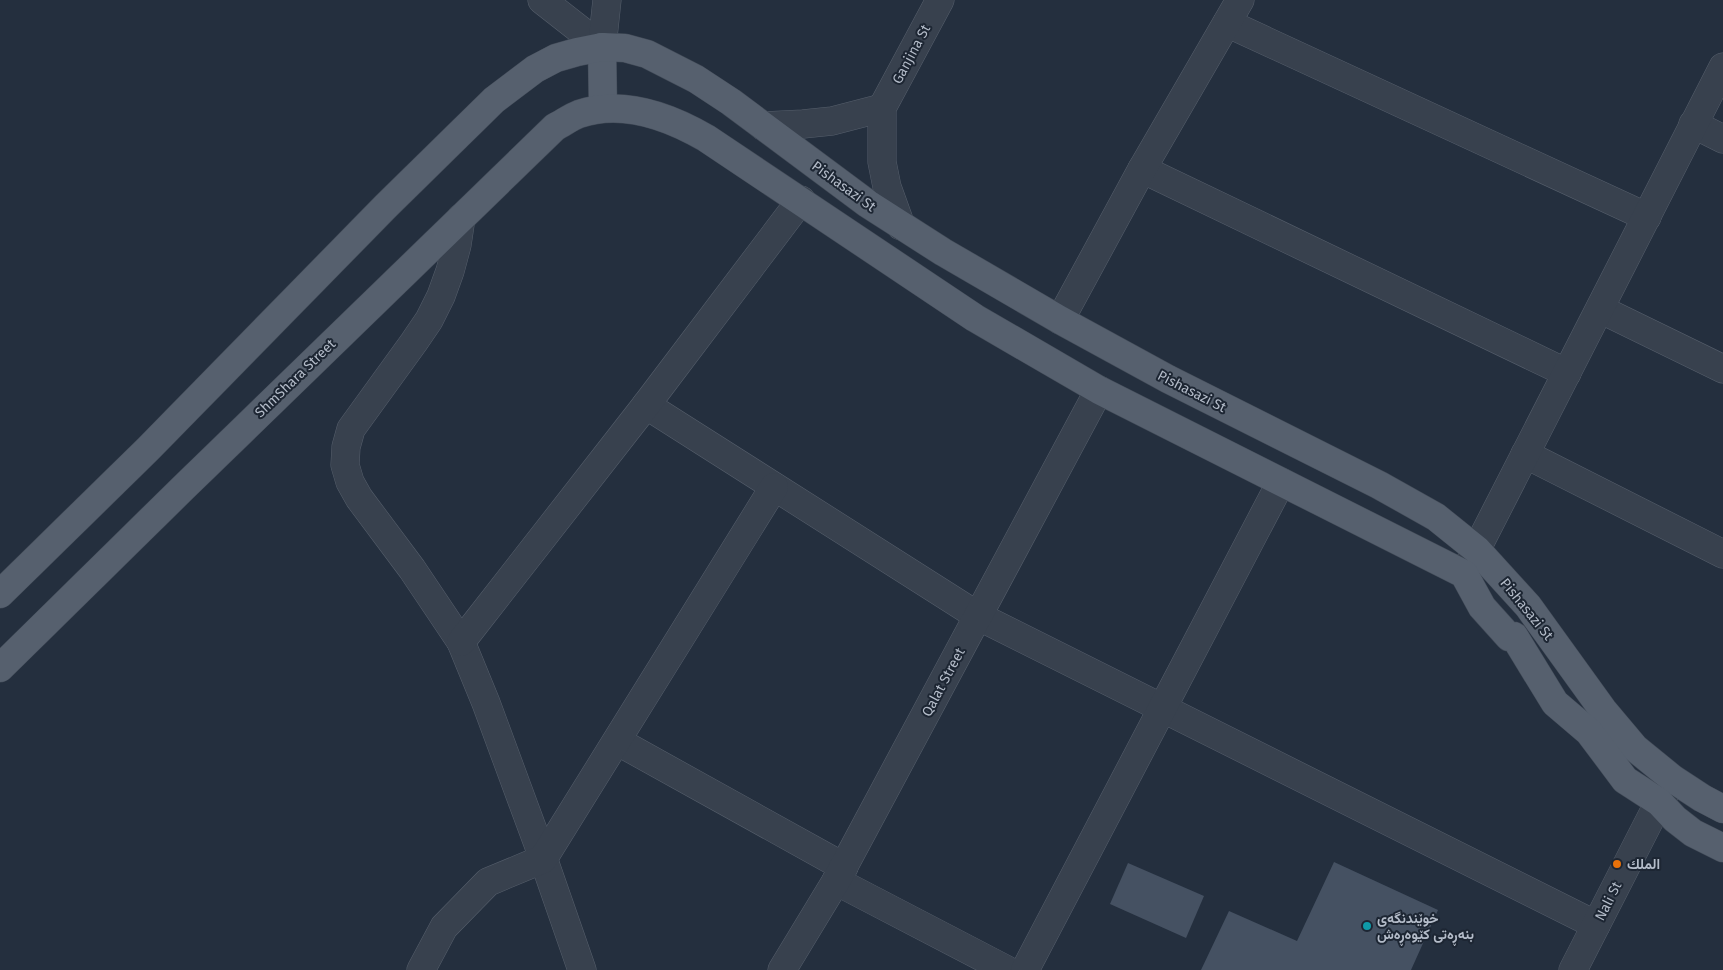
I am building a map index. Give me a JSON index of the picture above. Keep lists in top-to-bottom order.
{
  "streets": {
    "main road": ["Pishasazi St", "ShmShara Street"],
    "street": ["Ganjina St", "Qalat Street", "Nali St"]
  },
  "crossings": [
    ["Ganjina St", "Pishasazi St"],
    ["Pishasazi St", "ShmShara Street"],
    ["Pishasazi St", "Qalat Street"],
    ["Pishasazi St", "Nali St"]
  ],
  "places": ["الملك", "خوێندنگەی بنەڕەتی کێوەڕەش"]
}
